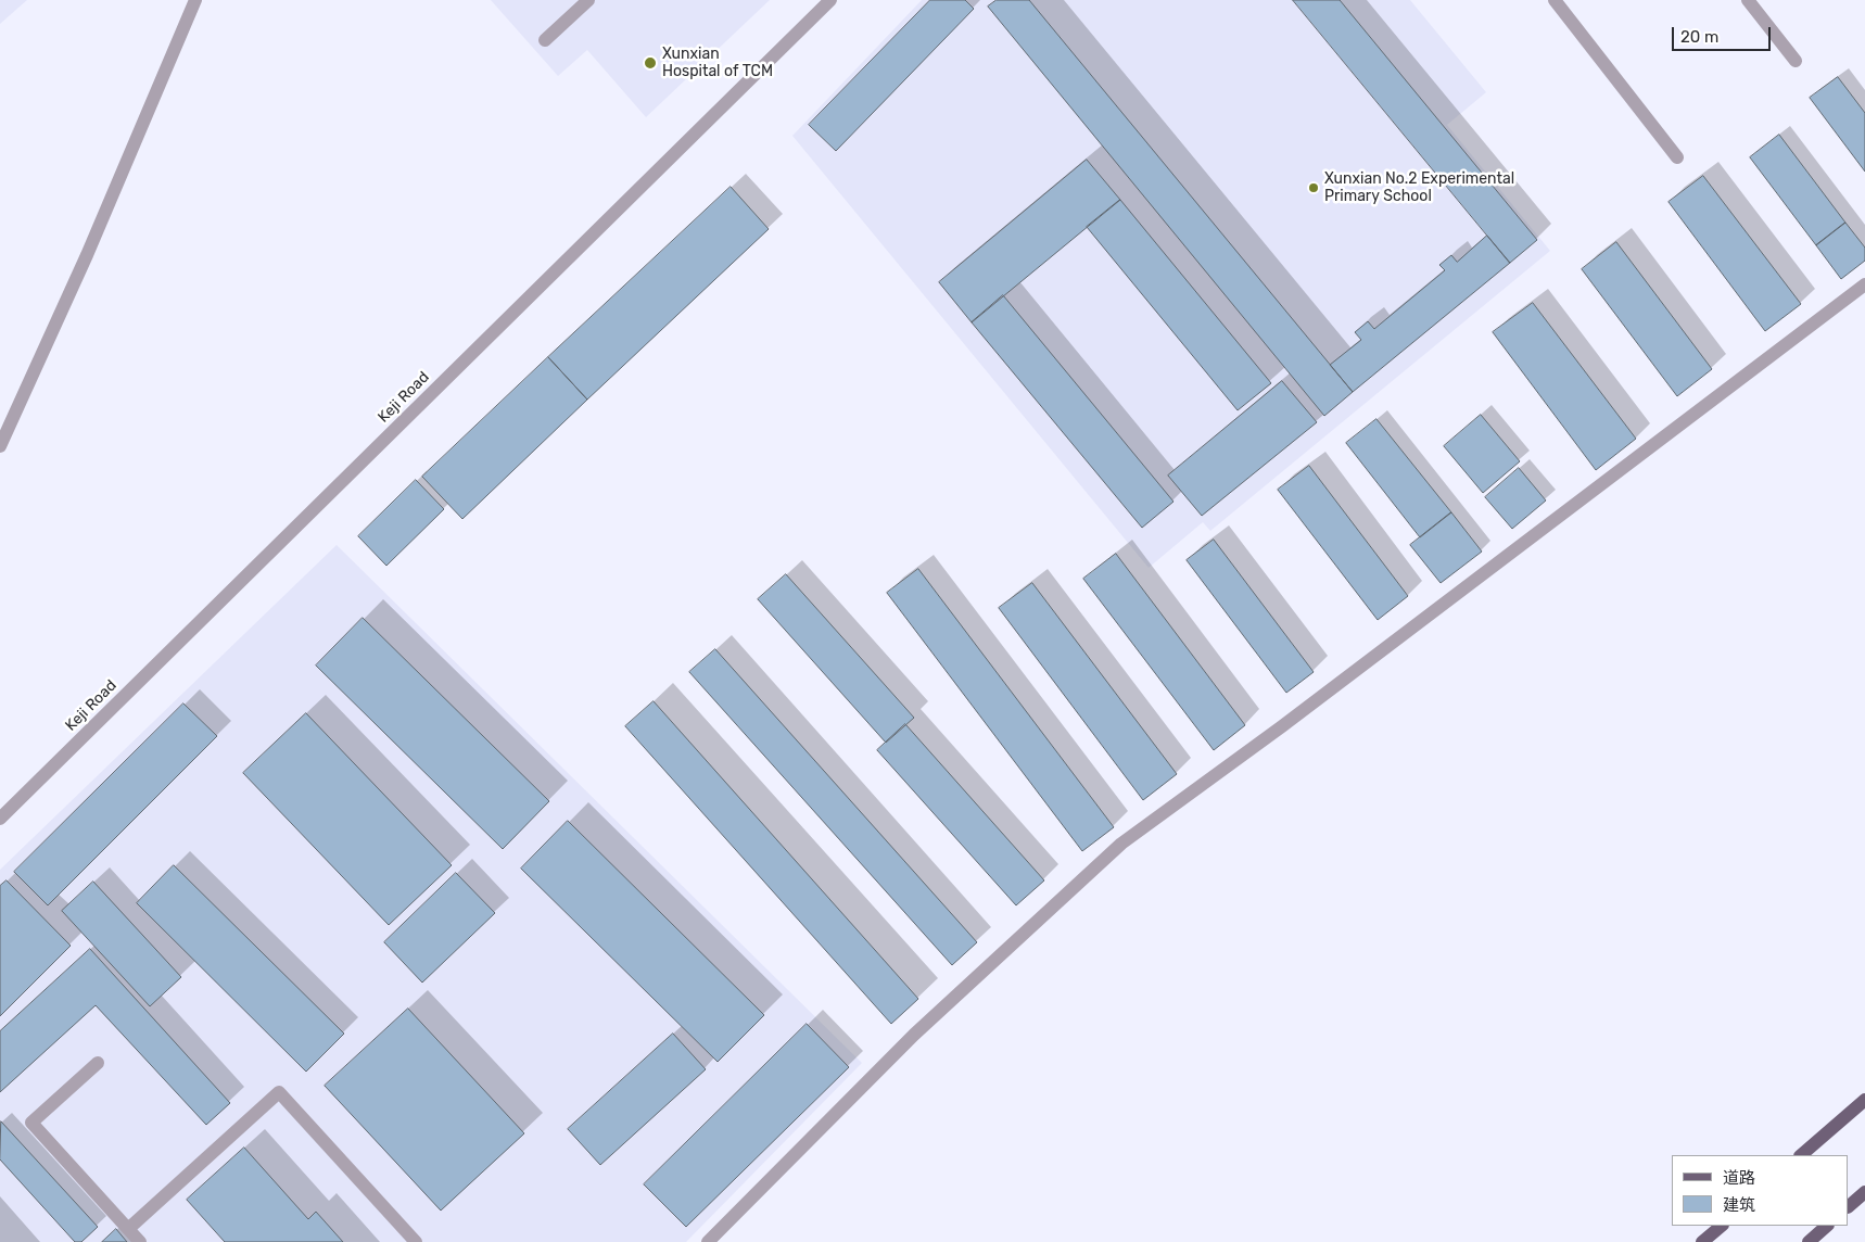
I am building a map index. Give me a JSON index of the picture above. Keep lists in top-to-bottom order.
{
  "streets": {
    "street": ["Keji Road"]
  },
  "places": ["Xunxian Hospital of TCM", "Xunxian No.2 Experimental Primary School"],
  "legend": ["道路", "建筑"],
  "scale_bar": "20 m"
}
